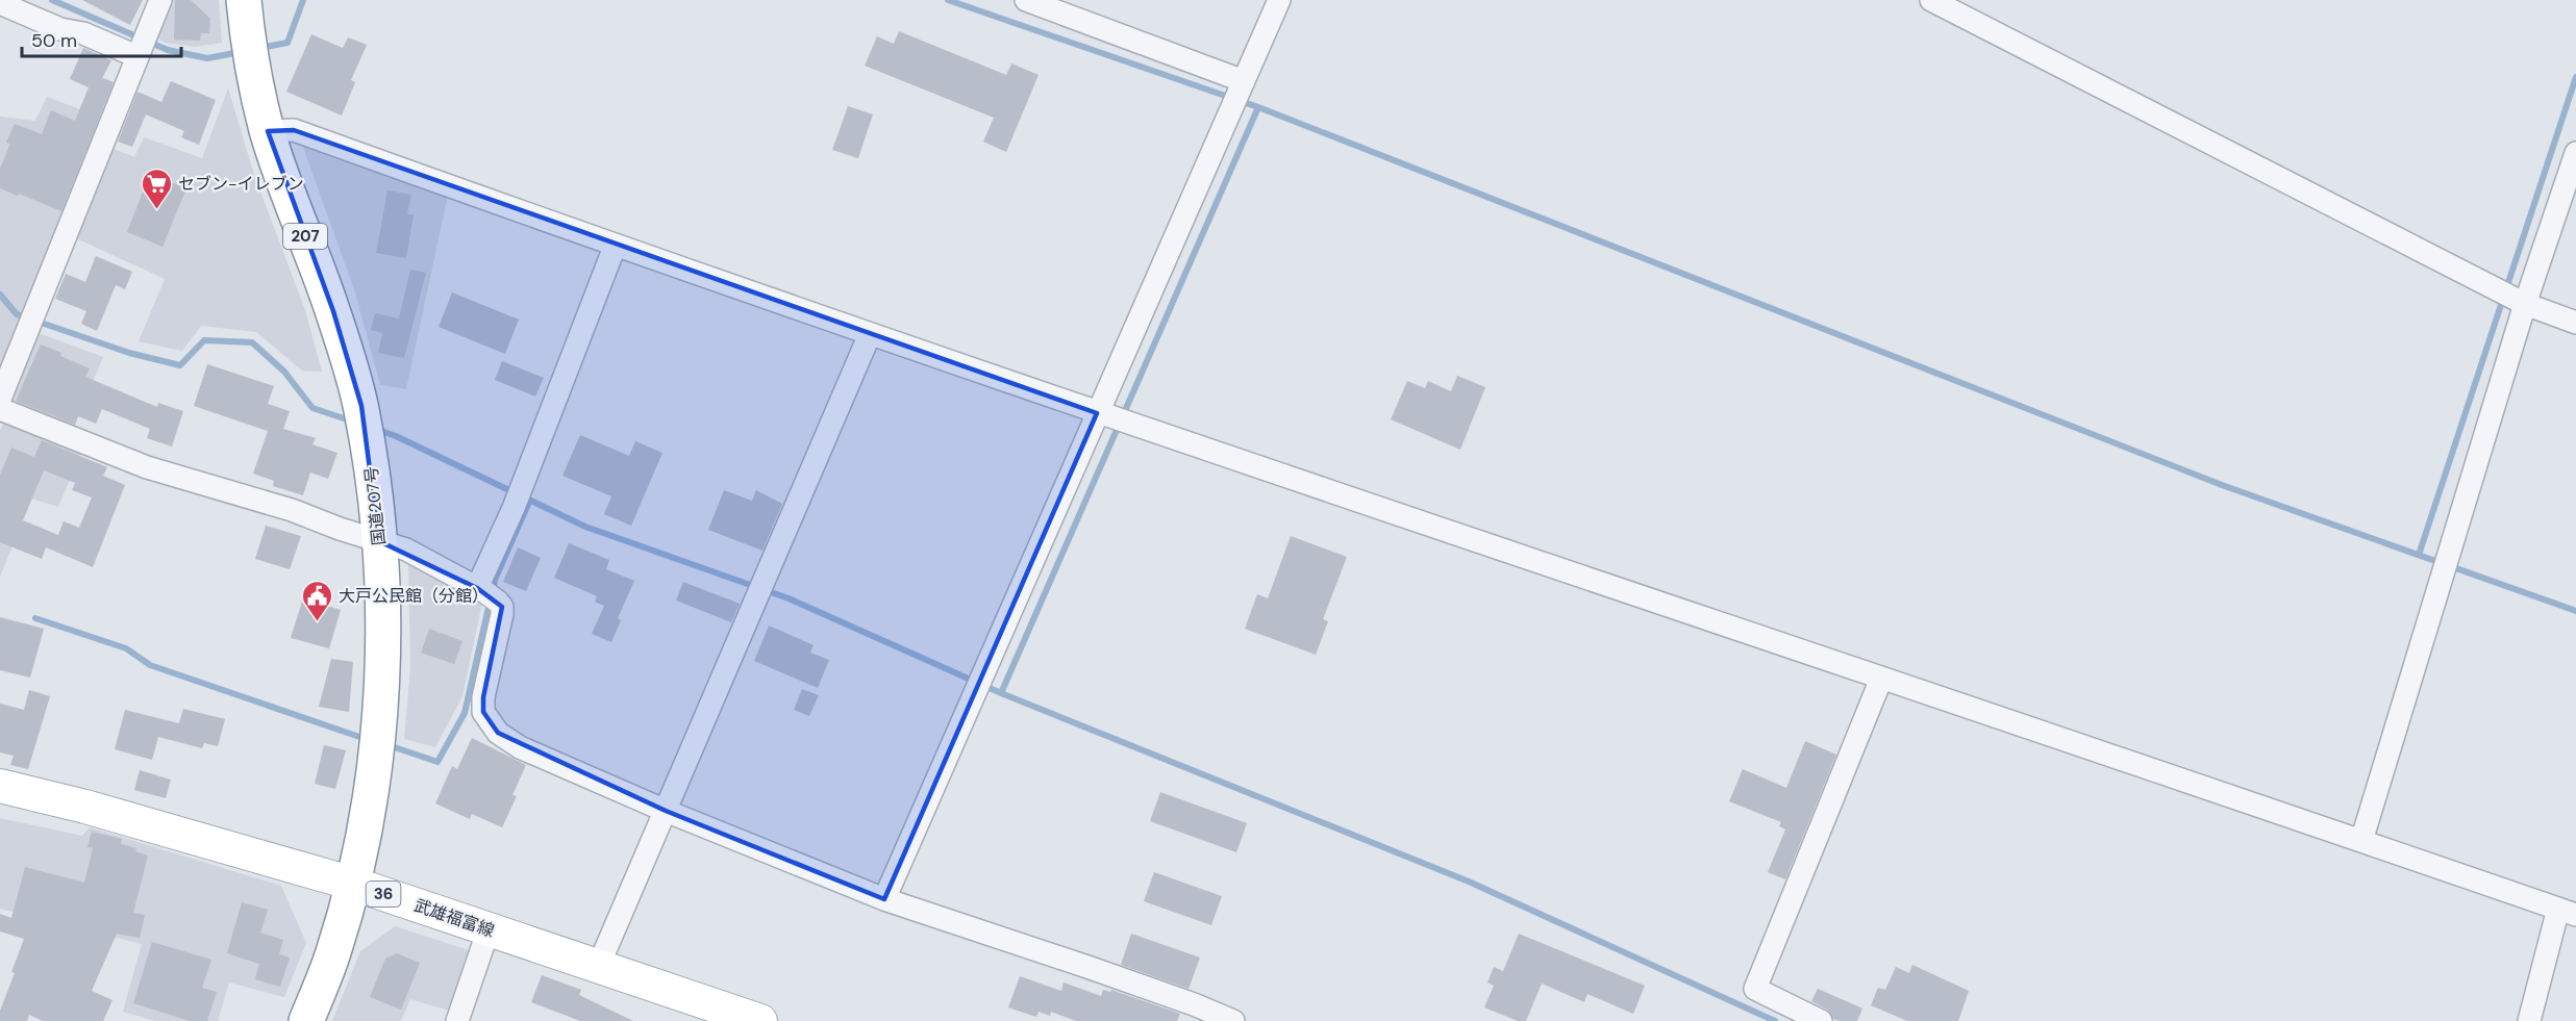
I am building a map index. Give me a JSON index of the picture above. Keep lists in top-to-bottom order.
{
  "streets": {
    "highway": ["207", "国道207号"],
    "main road": ["36", "武雄福富線"]
  },
  "crossings": [
    ["国道207号", "武雄福富線"]
  ],
  "places": {
    "supermarket": ["セブン-イレブン"],
    "public building": ["大戸公民館（分館）"]
  },
  "scale_bar": "50 m"
}
